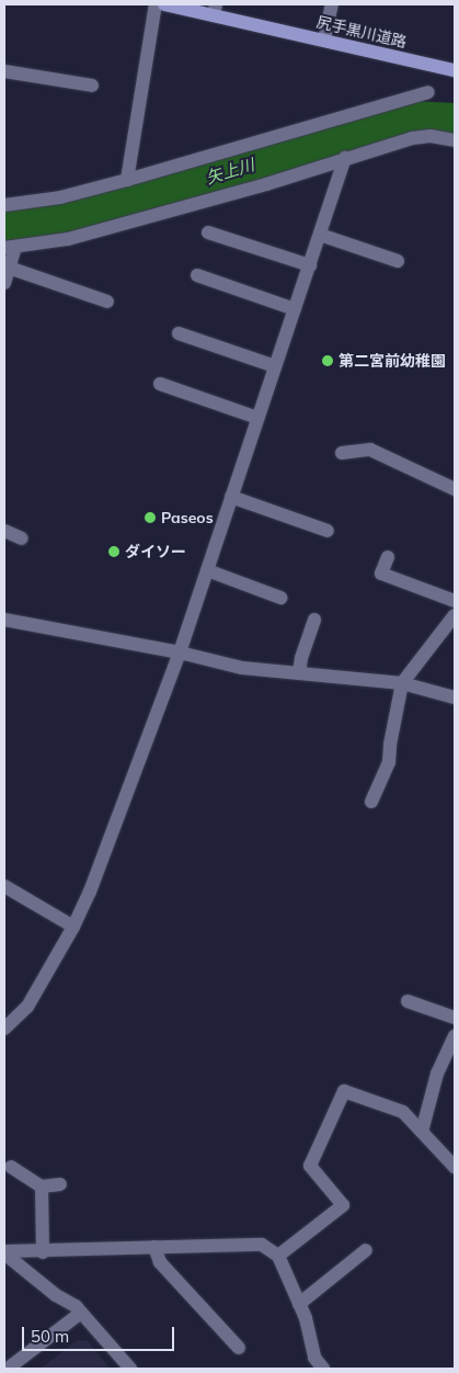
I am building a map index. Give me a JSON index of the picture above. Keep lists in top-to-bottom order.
{
  "streets": {
    "main road": ["尻手黒川道路"]
  },
  "water": ["矢上川"],
  "places": ["第二宮前幼稚園", "Paseos", "ダイソー"],
  "scale_bar": "50 m"
}
